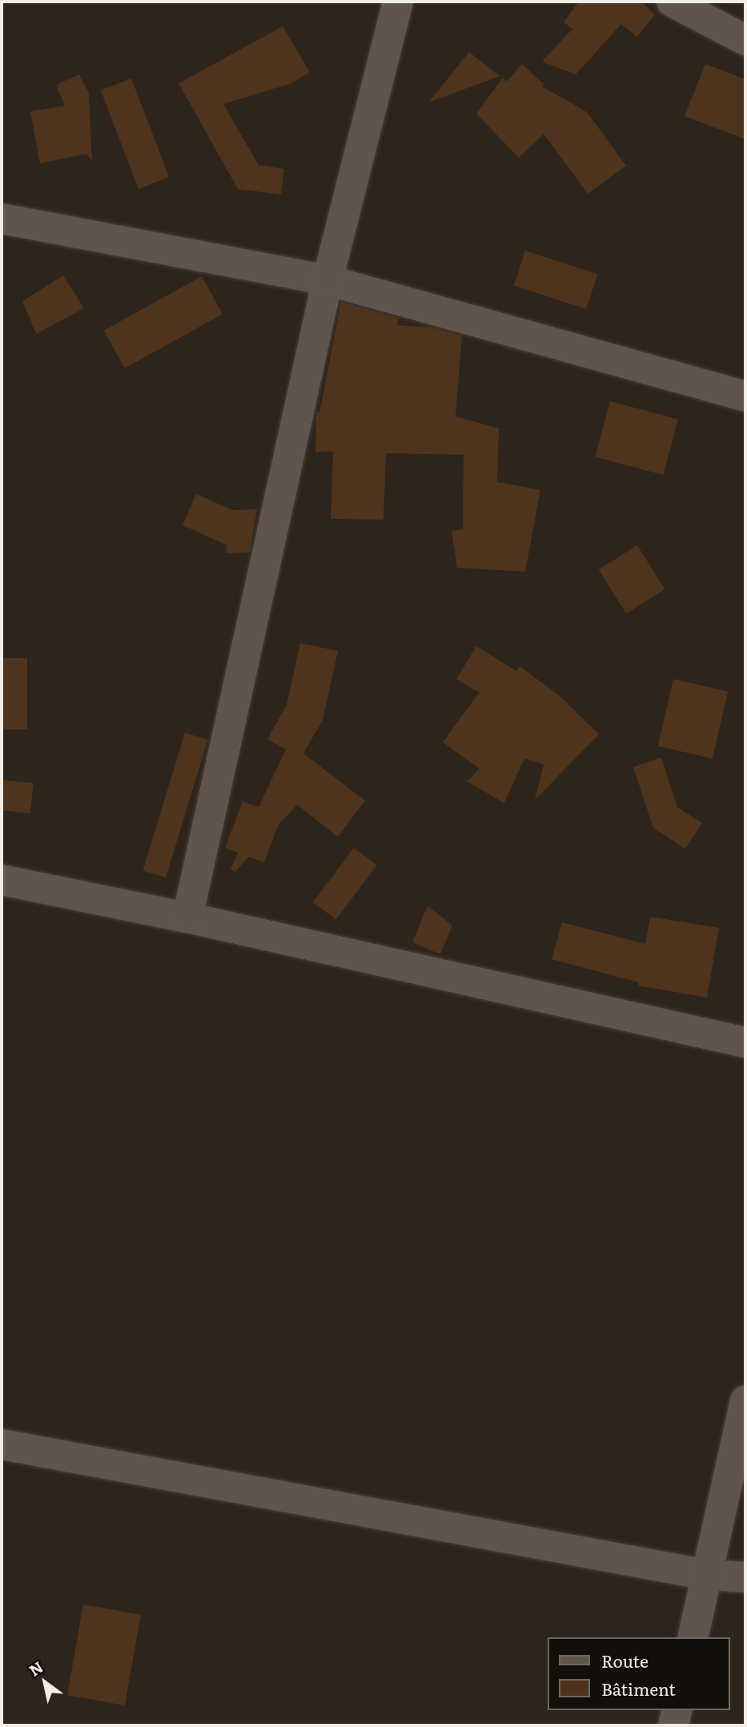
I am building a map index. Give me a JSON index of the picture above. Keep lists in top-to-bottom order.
{
  "legend": ["Route", "Bâtiment"],
  "north": "top left"
}
